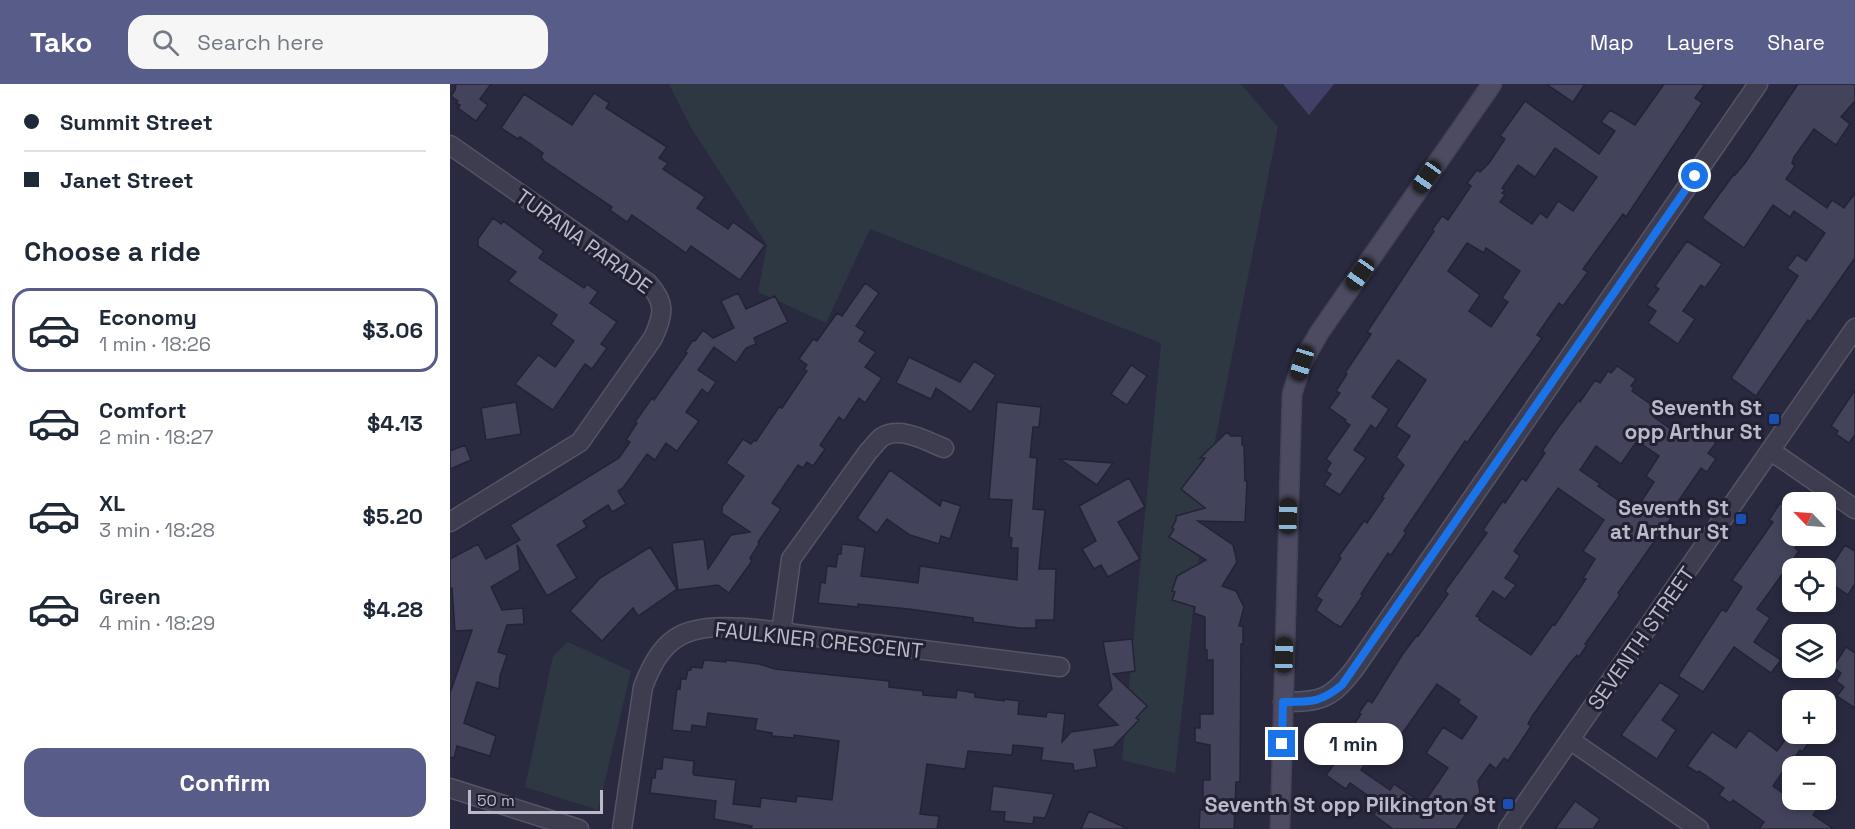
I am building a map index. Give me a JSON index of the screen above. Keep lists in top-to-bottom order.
{
  "streets": {
    "street": ["TURANA PARADE", "SEVENTH STREET", "FAULKNER CRESCENT"]
  },
  "places": {
    "transit": ["Seventh St opp Arthur St", "Seventh St at Arthur St", "Seventh St opp Pilkington St"]
  },
  "scale_bar": "50 m",
  "north": "top left",
  "page": {
    "header": "Tako",
    "search": "Search here",
    "nav": ["Map", "Layers", "Share"],
    "banner": ["Summit Street", "Janet Street"],
    "heading": "Choose a ride",
    "list": [
      {
        "name": "Economy",
        "note": "1 min · 18:26",
        "value": "$3.06"
      },
      {
        "name": "Comfort",
        "note": "2 min · 18:27",
        "value": "$4.13"
      },
      {
        "name": "XL",
        "note": "3 min · 18:28",
        "value": "$5.20"
      },
      {
        "name": "Green",
        "note": "4 min · 18:29",
        "value": "$4.28"
      }
    ],
    "map_buttons": ["+", "−"],
    "bubble": "1 min",
    "buttons": "Confirm",
    "scale": "50 m"
  }
}
